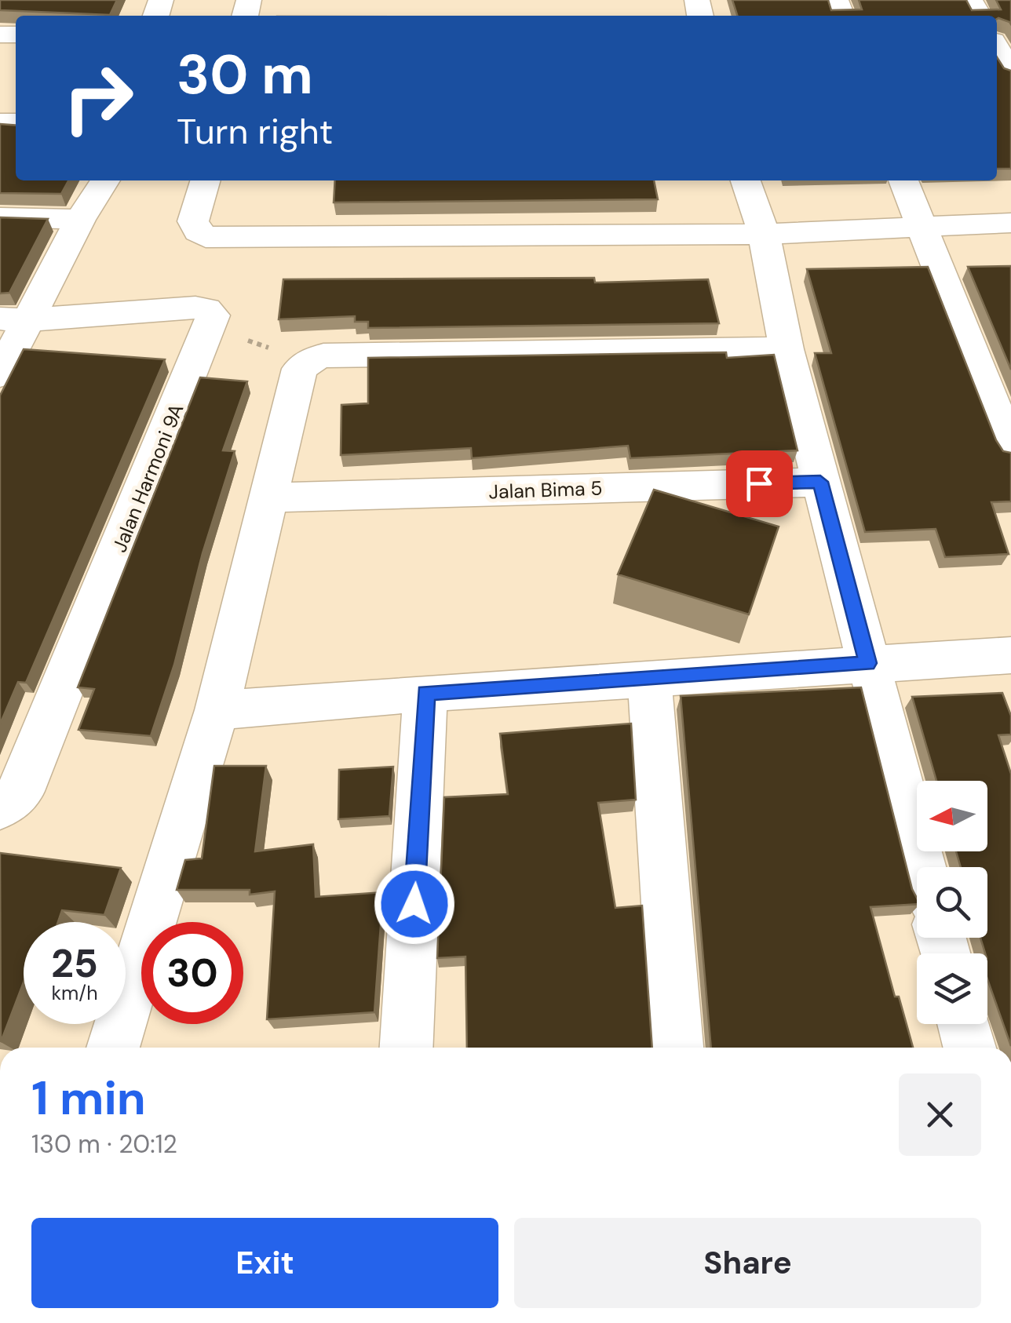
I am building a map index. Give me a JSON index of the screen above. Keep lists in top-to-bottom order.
{
  "streets": {
    "street": ["Jalan Harmoni 9A", "Jalan Bima 5"]
  },
  "north": "left",
  "page": {
    "turn": ["30 m", "Turn right"],
    "speed": "25 km/h",
    "limit": "30",
    "heading": ["1 min", "130 m · 20:12"],
    "buttons": ["Exit", "Share"]
  }
}
